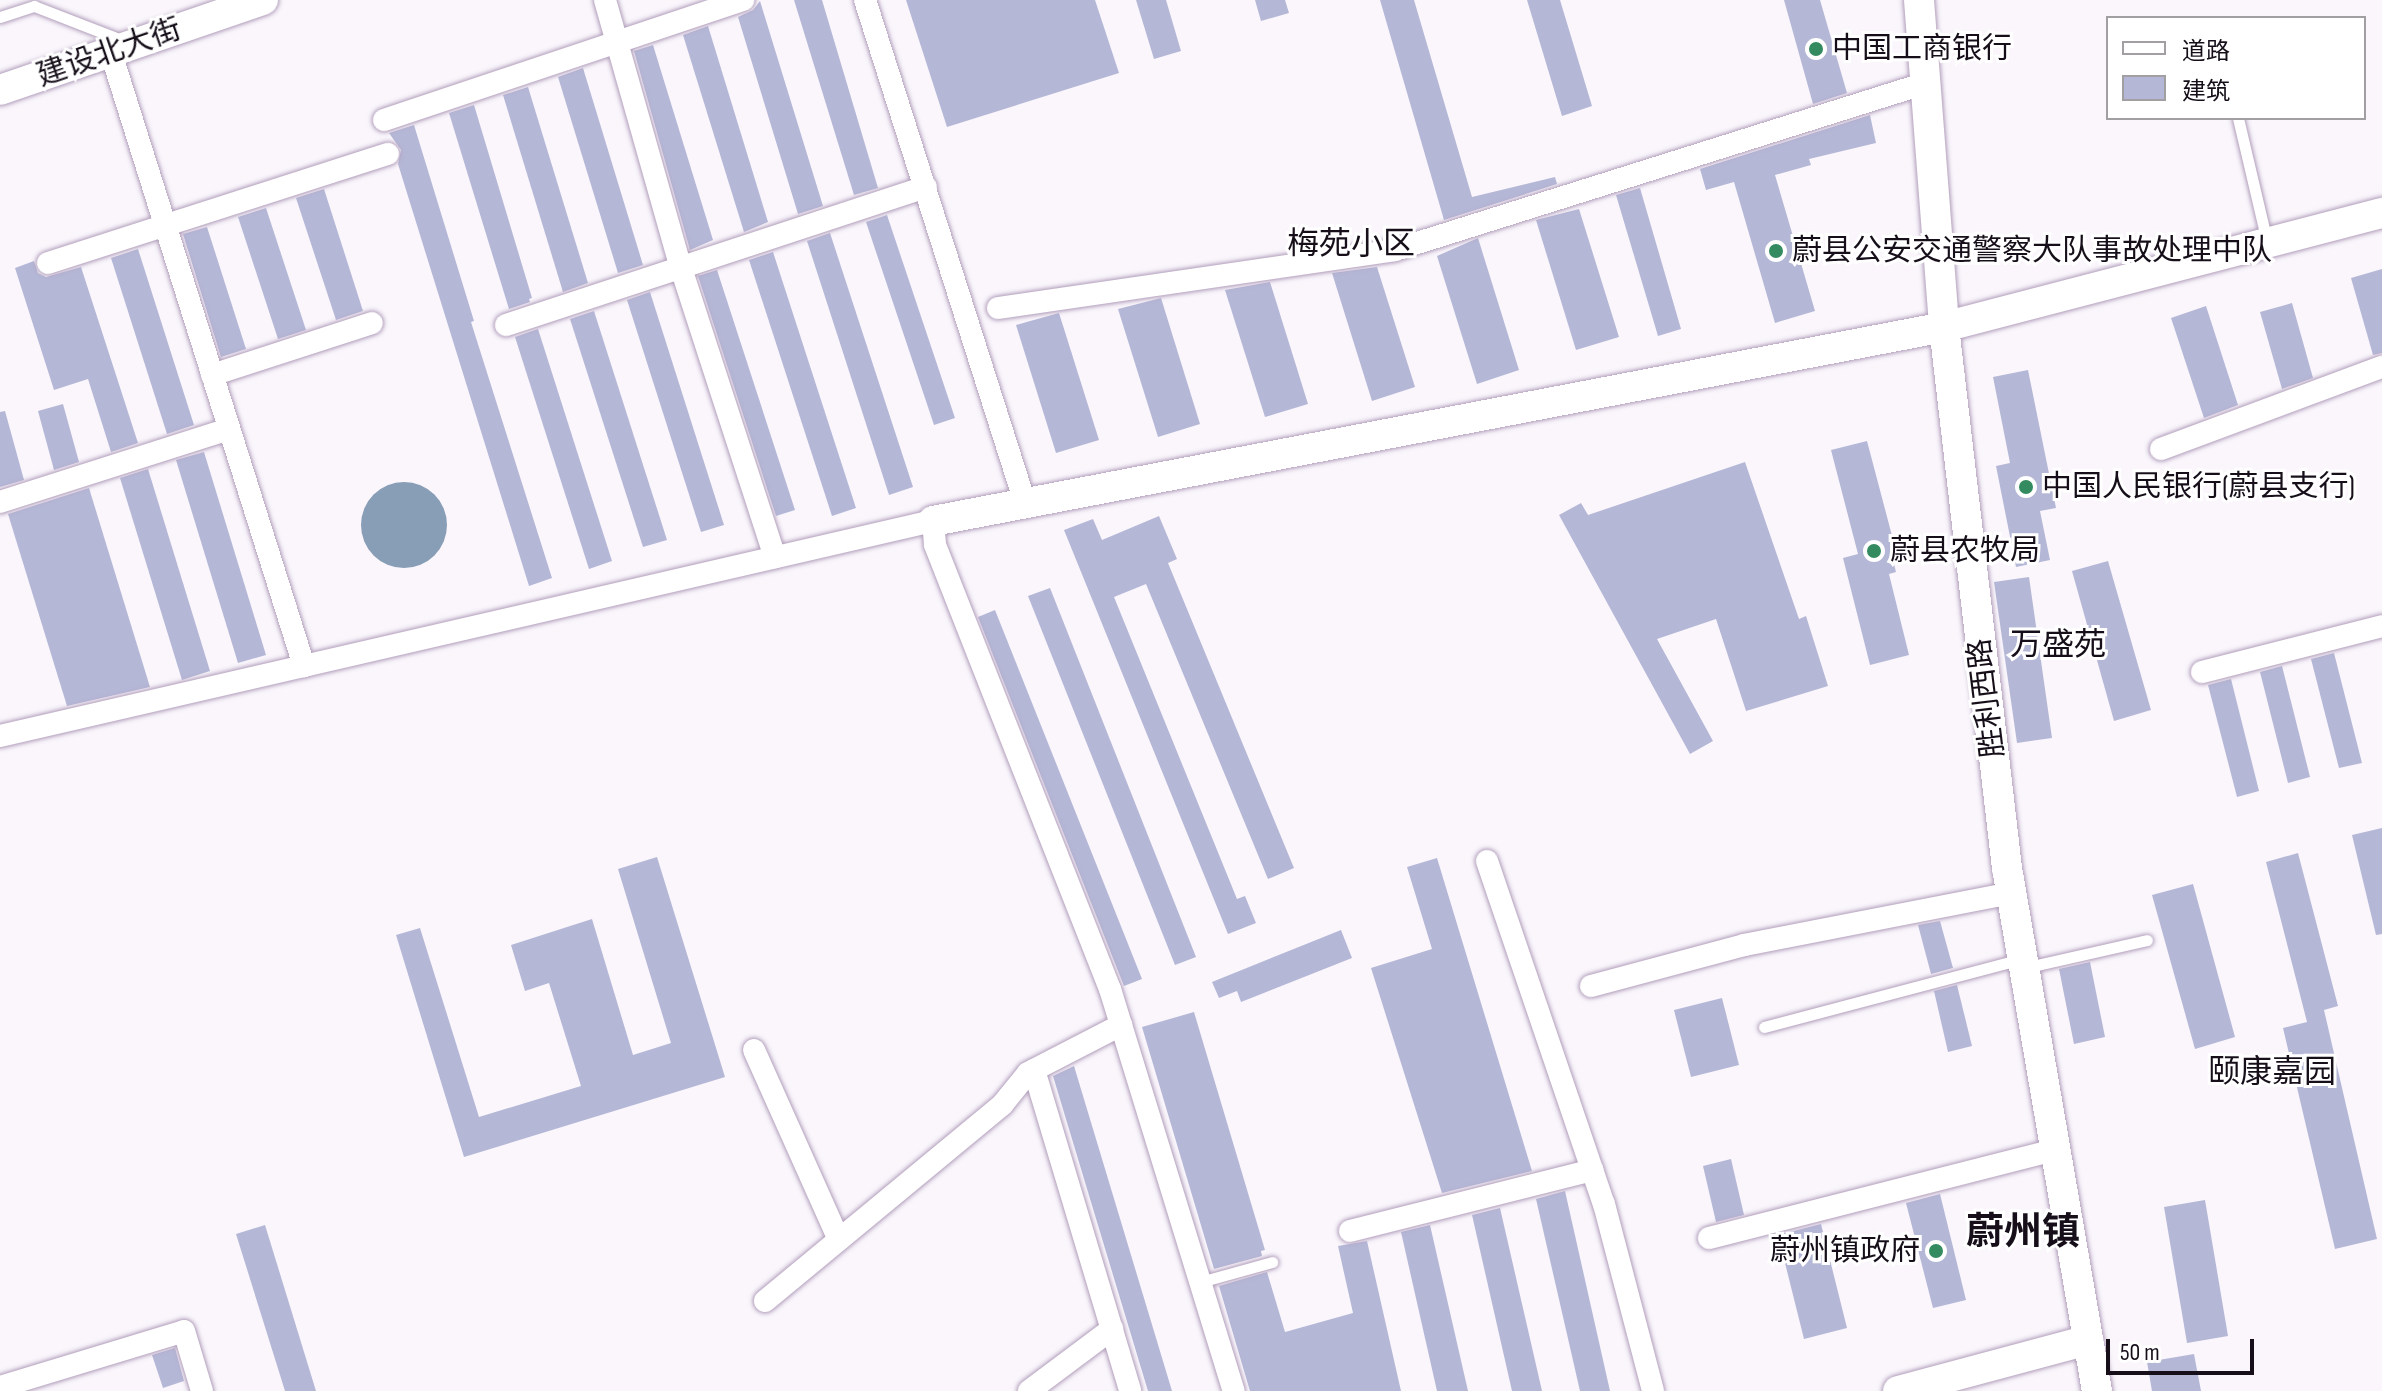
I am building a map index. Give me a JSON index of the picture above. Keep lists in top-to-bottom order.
{
  "streets": {
    "street": ["建设北大街", "胜利西路"]
  },
  "districts": [
    "梅苑小区",
    "万盛苑",
    "颐康嘉园",
    "蔚州镇"
  ],
  "places": [
    "中国工商银行",
    "蔚县公安交通警察大队事故处理中队",
    "中国人民银行(蔚县支行)",
    "蔚县农牧局",
    "蔚州镇政府"
  ],
  "legend": ["道路", "建筑"],
  "scale_bar": "50 m"
}
